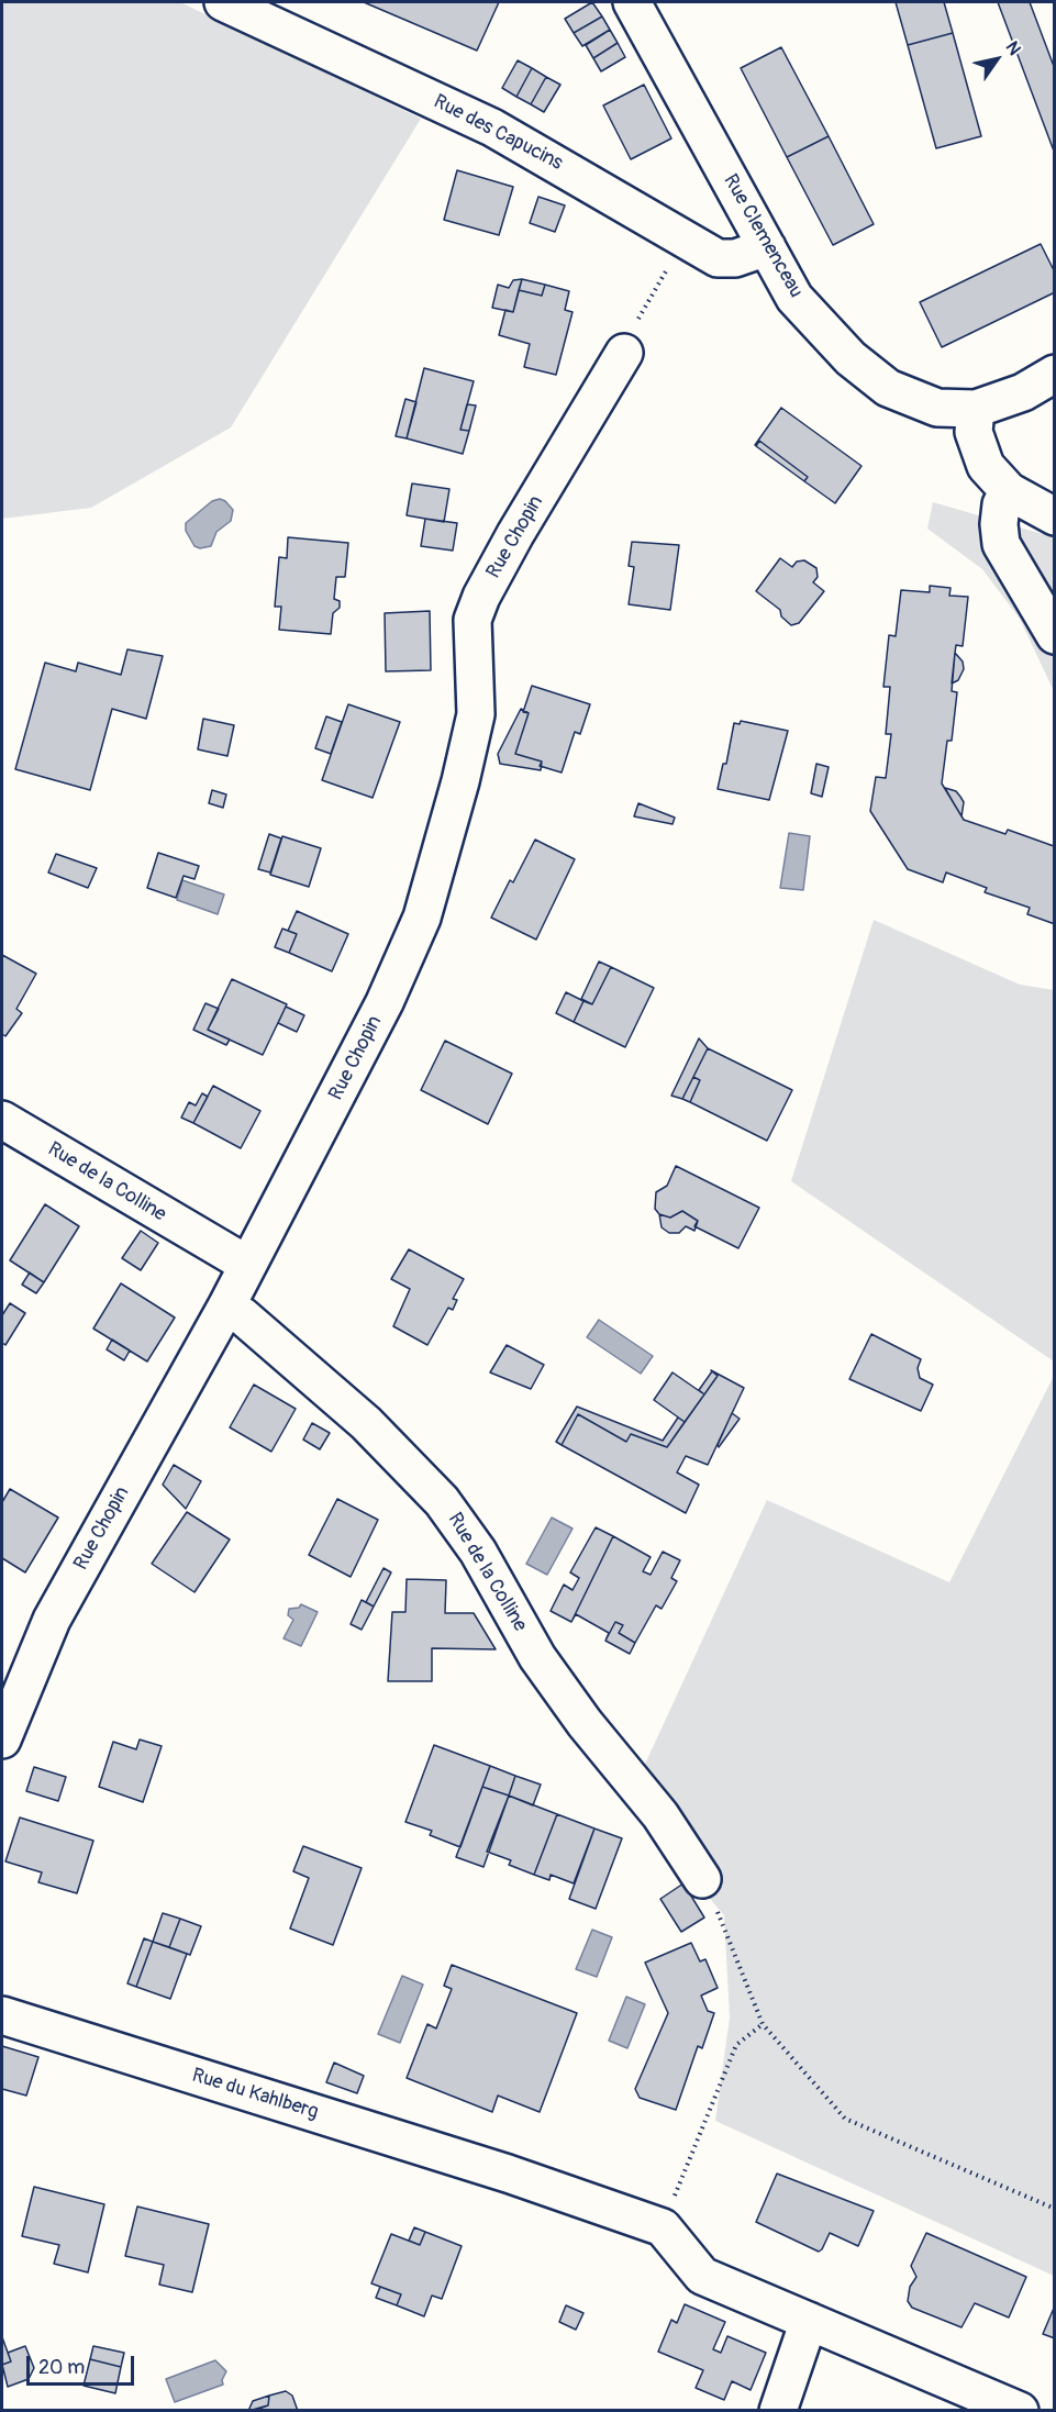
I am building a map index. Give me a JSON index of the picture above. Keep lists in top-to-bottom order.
{
  "streets": {
    "street": [
      "Rue des Capucins",
      "Rue Clemenceau",
      "Rue Chopin",
      "Rue de la Colline",
      "Rue du Kahlberg"
    ]
  },
  "crossings": [
    ["Rue des Capucins", "Rue Clemenceau"],
    ["Rue Chopin", "Rue de la Colline"]
  ],
  "scale_bar": "20 m",
  "north": "top right"
}
